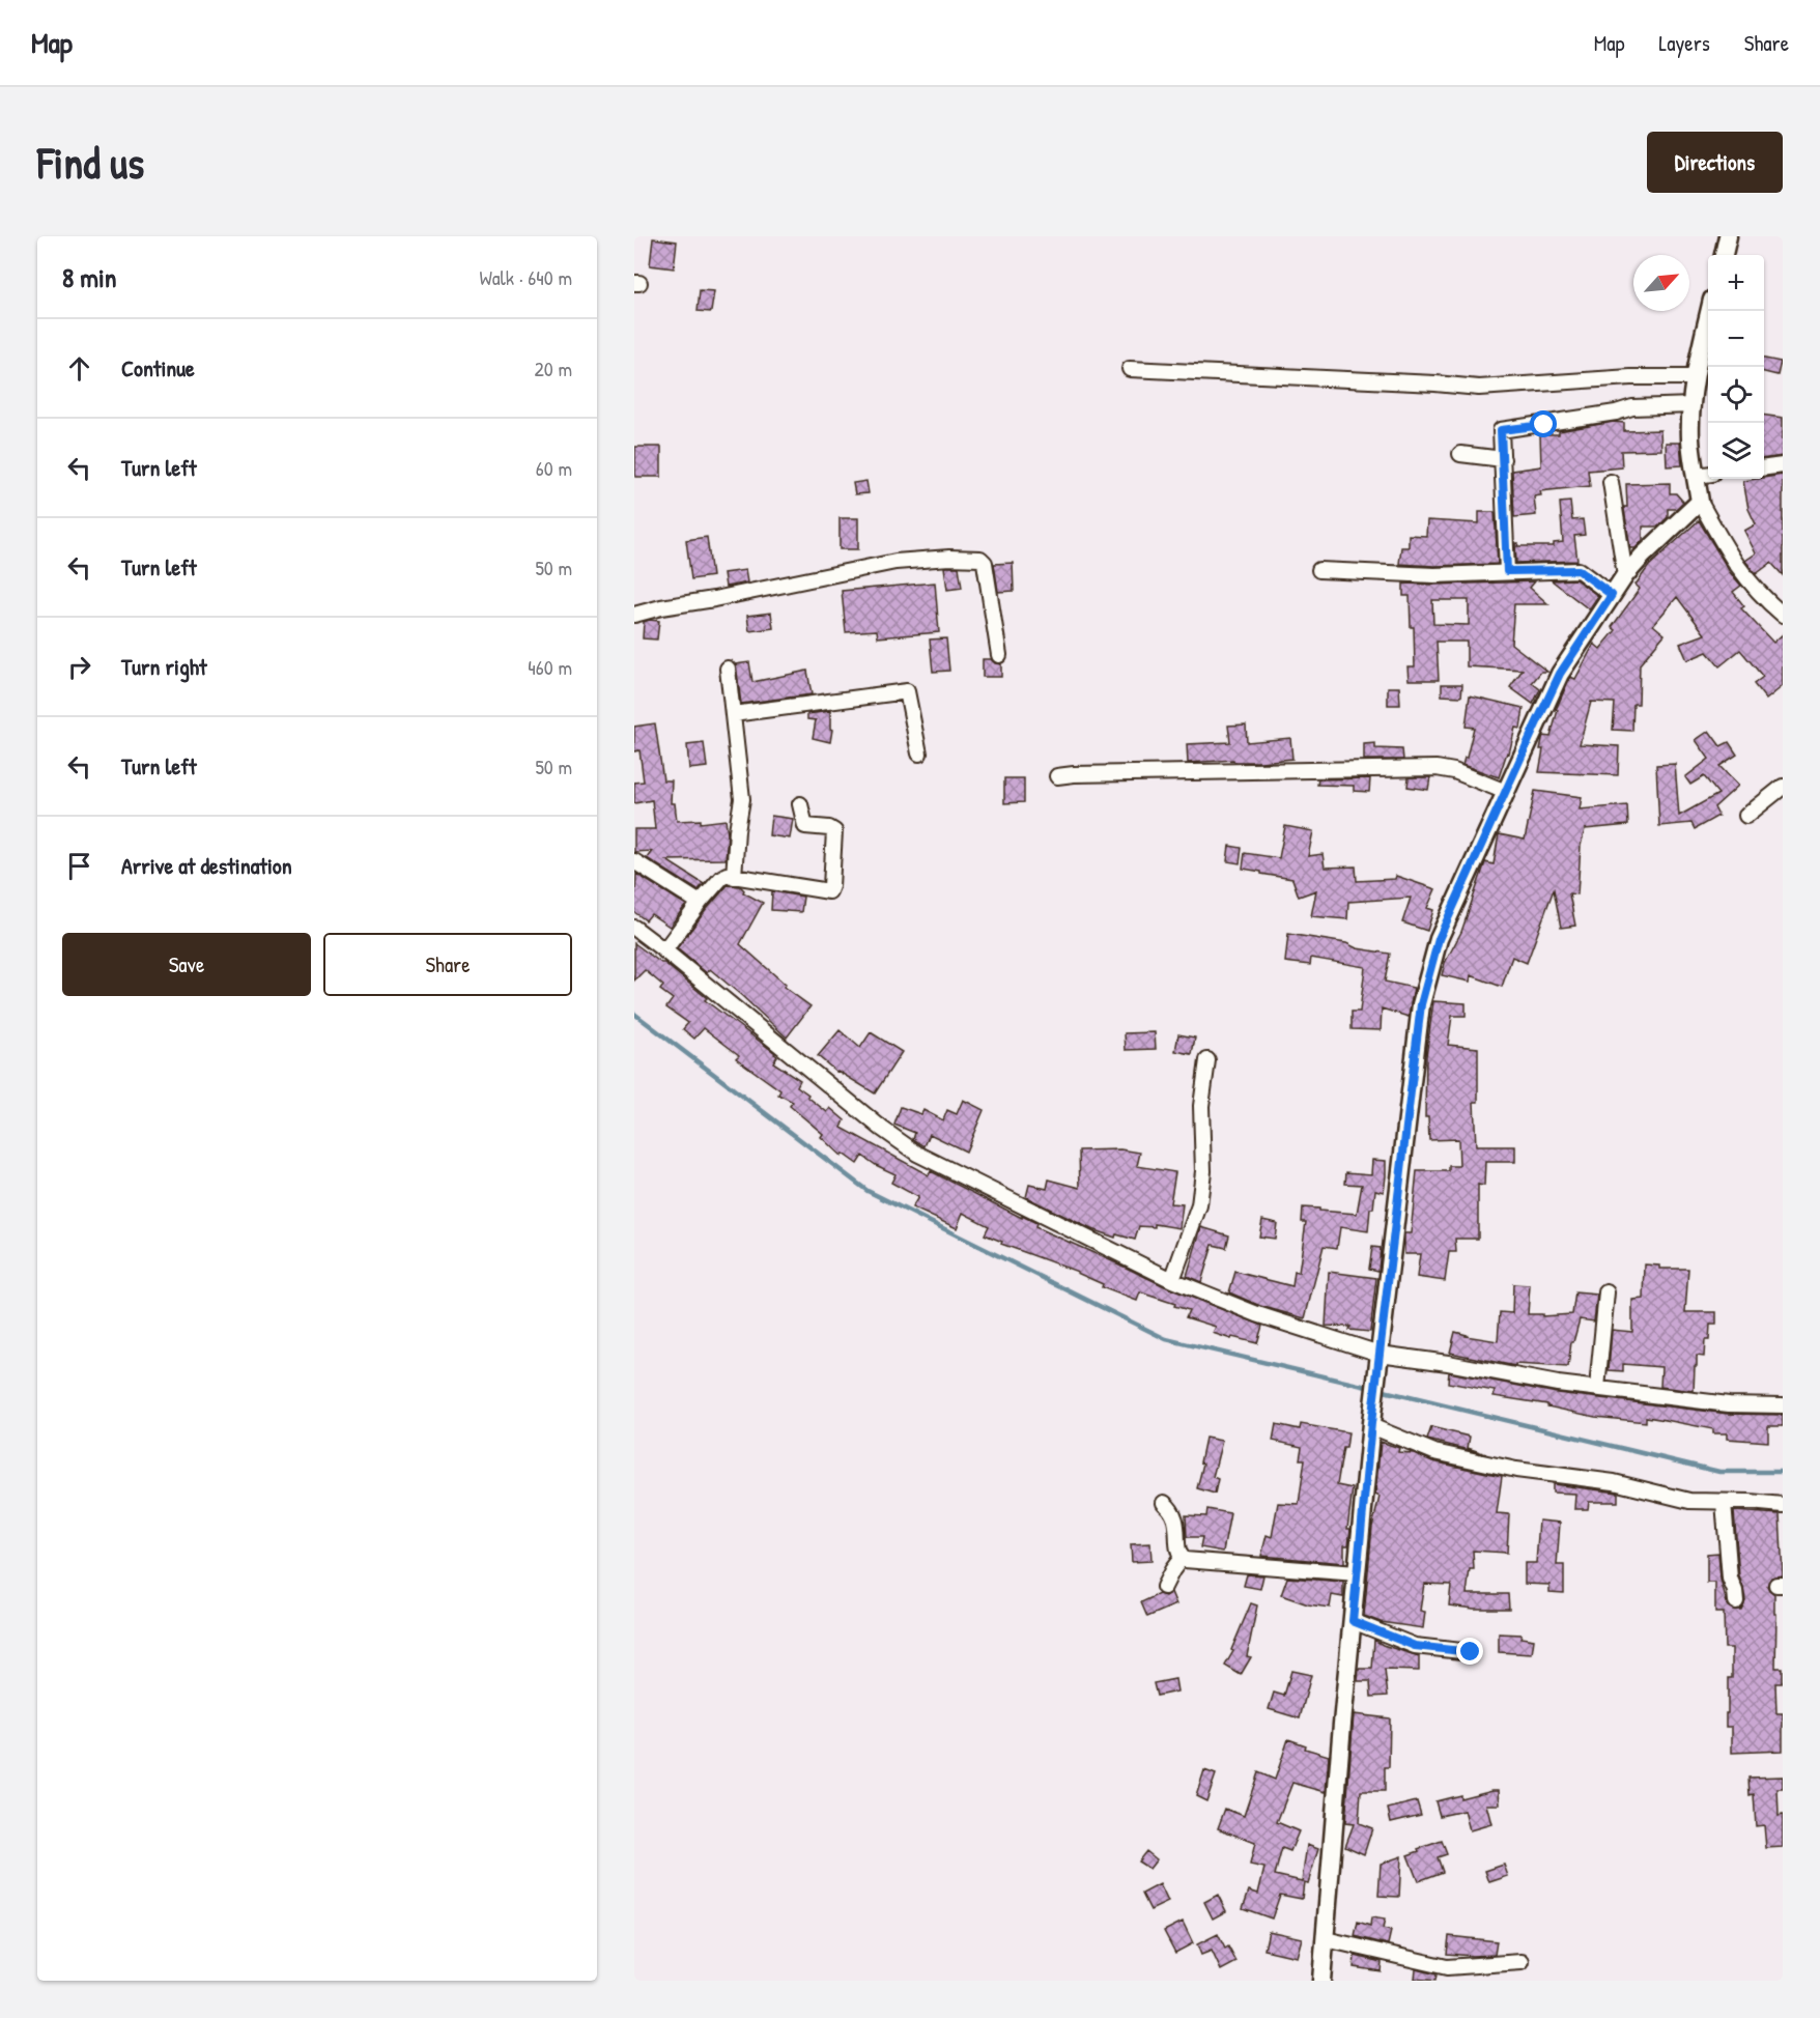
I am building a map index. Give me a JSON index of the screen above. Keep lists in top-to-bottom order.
{
  "north": "top right",
  "page": {
    "header": "Map",
    "nav": ["Map", "Layers", "Share"],
    "buttons": [
      "Directions",
      ["Save", "Share"]
    ],
    "title": "Find us",
    "heading": ["8 min", "Walk · 640 m"],
    "map_buttons": ["+", "−"],
    "list": [
      ["Continue", "20 m"],
      ["Turn left", "60 m"],
      ["Turn left", "50 m"],
      ["Turn right", "460 m"],
      ["Turn left", "50 m"],
      "Arrive at destination"
    ]
  }
}
